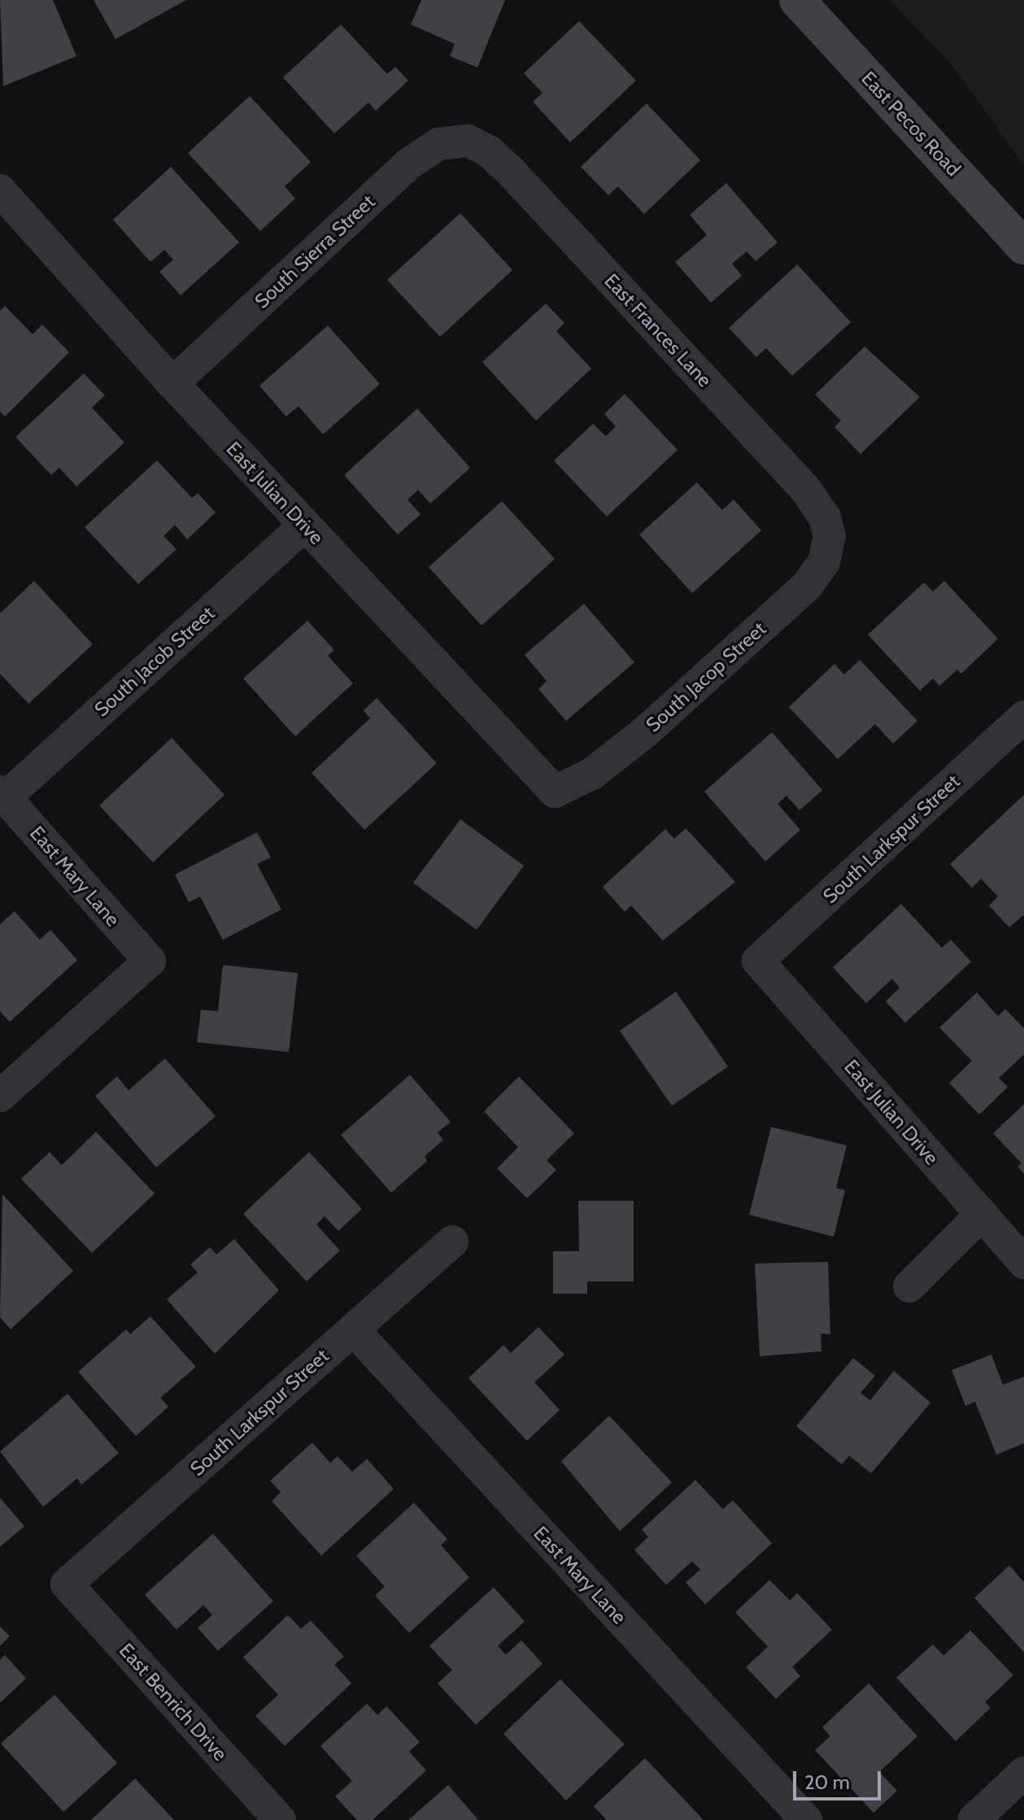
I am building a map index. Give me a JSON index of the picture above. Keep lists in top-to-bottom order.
{
  "streets": {
    "main road": ["East Pecos Road"],
    "street": [
      "South Sierra Street",
      "East Frances Lane",
      "East Julian Drive",
      "South Jacob Street",
      "South Jacop Street",
      "South Larkspur Street",
      "East Mary Lane",
      "East Benrich Drive"
    ]
  },
  "crossings": [
    ["South Sierra Street", "East Frances Lane"],
    ["South Sierra Street", "East Julian Drive"],
    ["East Frances Lane", "South Jacop Street"],
    ["East Julian Drive", "South Jacob Street"],
    ["East Julian Drive", "South Jacop Street"],
    ["East Julian Drive", "South Larkspur Street"],
    ["South Jacob Street", "East Mary Lane"],
    ["South Larkspur Street", "East Mary Lane"],
    ["South Larkspur Street", "East Benrich Drive"]
  ],
  "scale_bar": "20 m"
}
